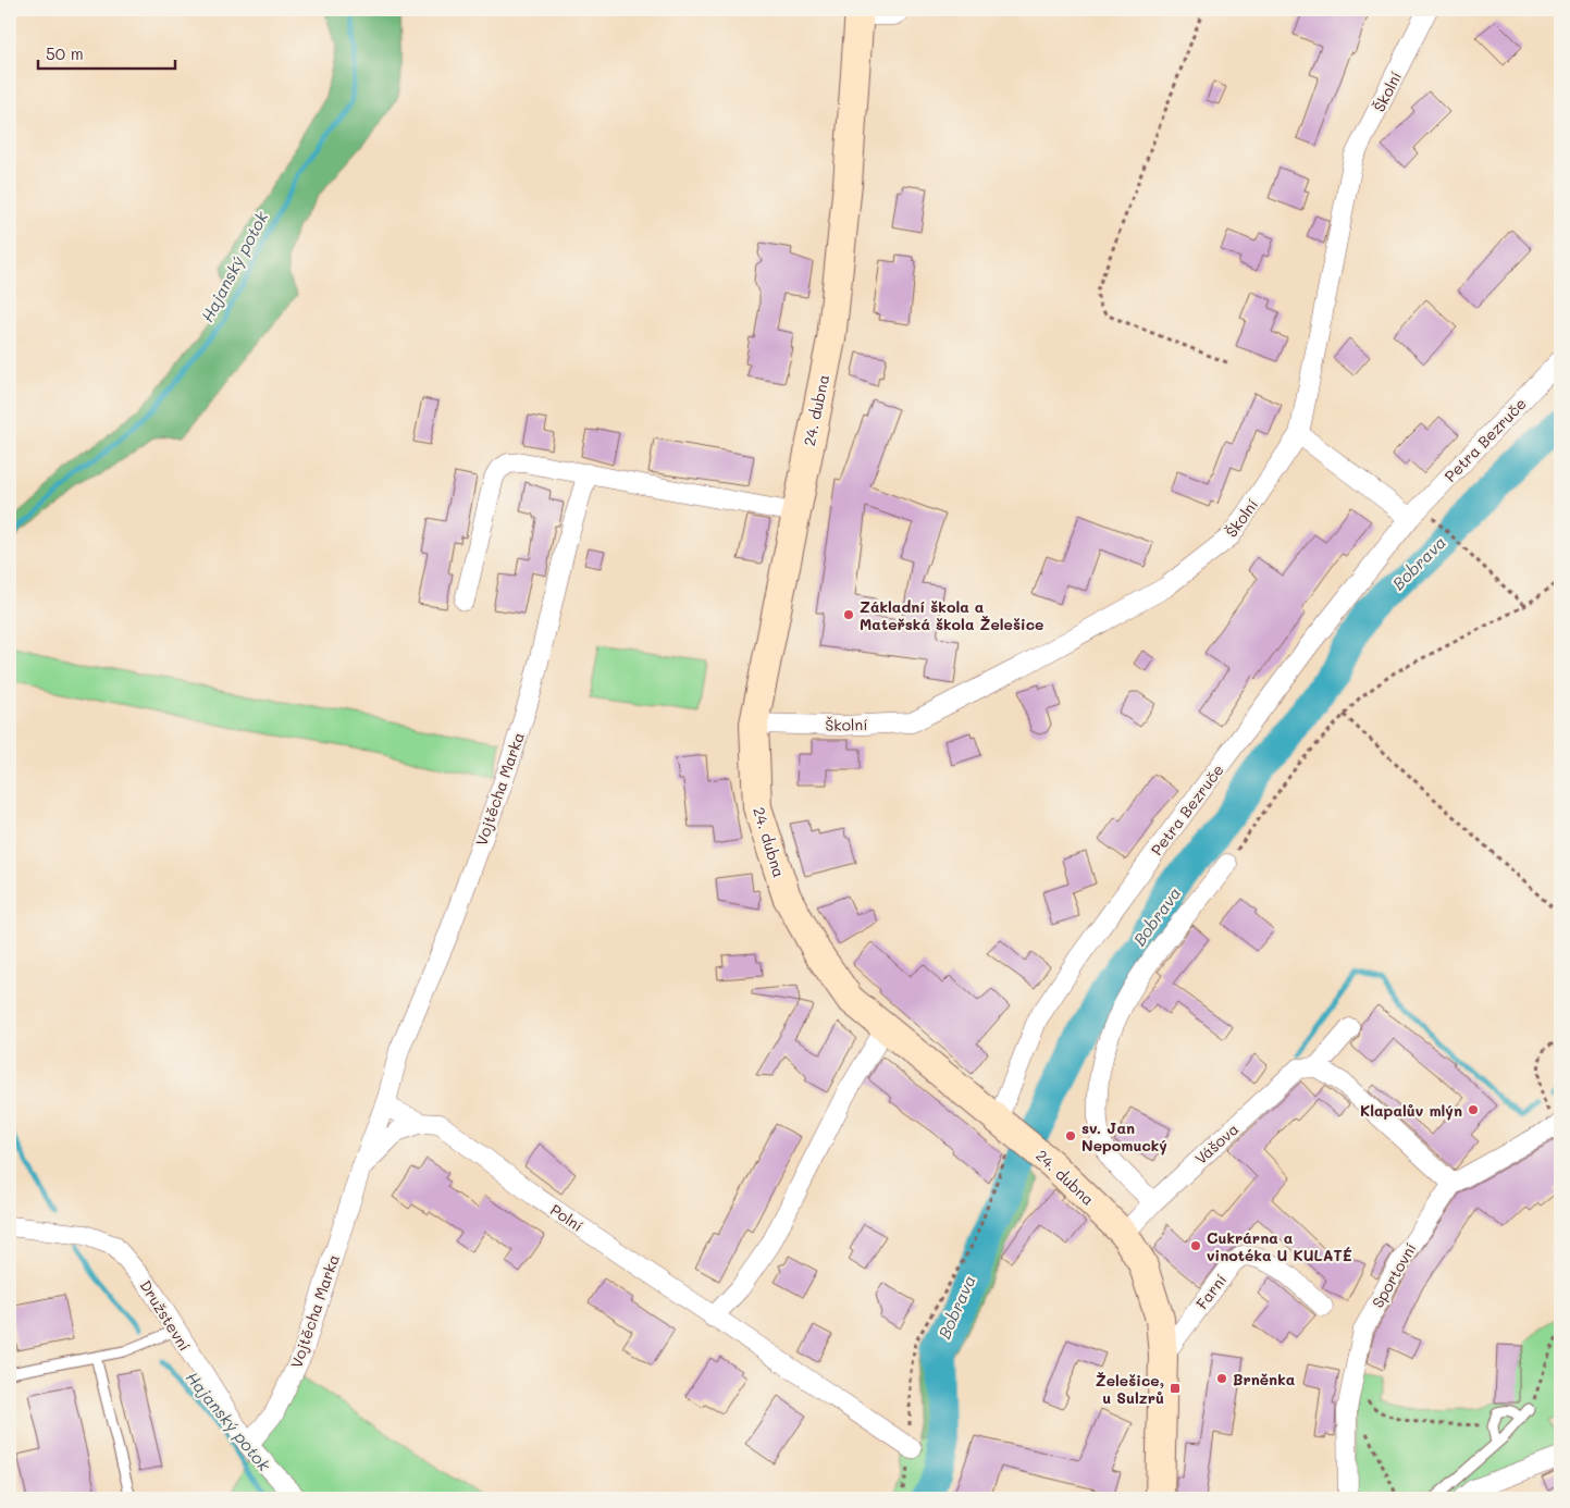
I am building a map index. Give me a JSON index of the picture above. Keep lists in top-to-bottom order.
{
  "streets": {
    "main road": ["24. dubna"],
    "street": [
      "Školní",
      "Petra Bezruče",
      "Vojtěcha Marka",
      "Vášova",
      "Polní",
      "Sportovní",
      "Farní",
      "Družstevní"
    ]
  },
  "crossings": [
    ["Školní", "24. dubna"],
    ["24. dubna", "Petra Bezruče"],
    ["24. dubna", "Vášova"],
    ["24. dubna", "Farní"],
    ["Vojtěcha Marka", "Polní"],
    ["Vojtěcha Marka", "Družstevní"]
  ],
  "water": ["Hajanský potok", "Bobrava"],
  "places": {
    "other": [
      "Základní škola a Mateřská škola Želešice",
      "Klapalův mlýn",
      "sv. Jan Nepomucký",
      "Cukrárna a vinotéka U KULATÉ",
      "Brněnka"
    ],
    "transit": ["Želešice, u Sulzrů"]
  },
  "scale_bar": "50 m"
}
